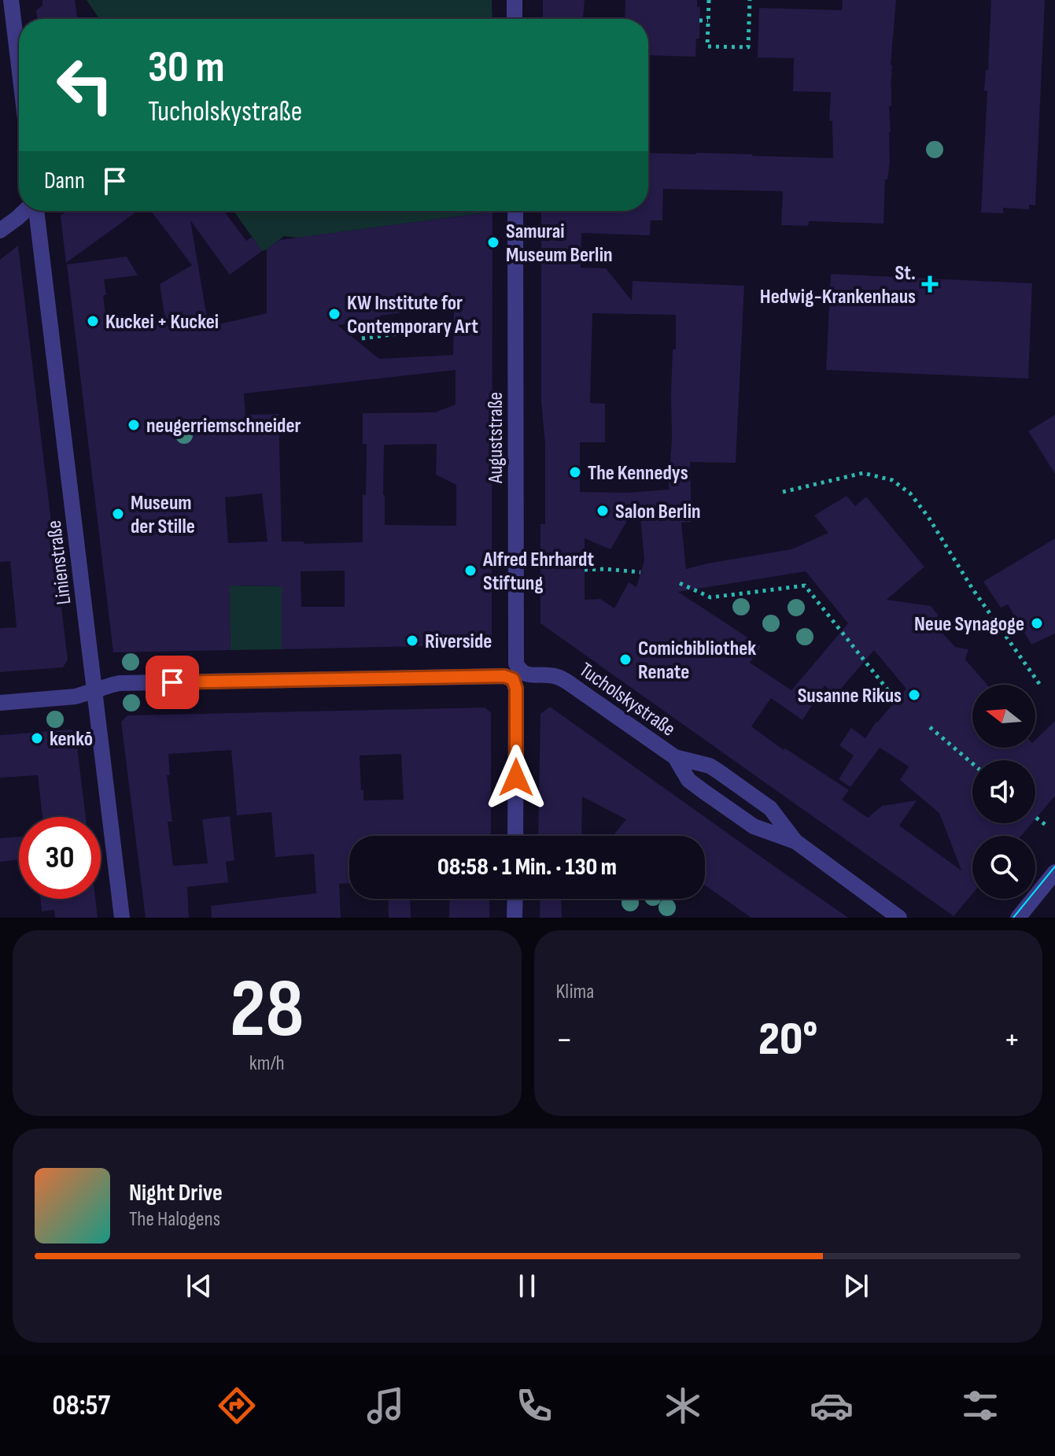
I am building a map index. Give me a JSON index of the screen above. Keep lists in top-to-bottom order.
{
  "streets": {
    "street": ["Auguststraße", "Linienstraße", "Tucholskystraße"]
  },
  "crossings": [
    ["Auguststraße", "Tucholskystraße"],
    ["Linienstraße", "Tucholskystraße"]
  ],
  "places": {
    "other": [
      "Samurai Museum Berlin",
      "KW Institute for Contemporary Art",
      "Kuckei + Kuckei",
      "neugerriemschneider",
      "The Kennedys",
      "Salon Berlin",
      "Museum der Stille",
      "Alfred Ehrhardt Stiftung",
      "Neue Synagoge",
      "Riverside",
      "Comicbibliothek Renate",
      "Susanne Rikus",
      "kenkō"
    ],
    "health": ["St. Hedwig-Krankenhaus"]
  },
  "north": "left",
  "page": {
    "turn": ["30 m", "Tucholskystraße"],
    "then": "Dann",
    "limit": "30",
    "trip": "08:58 · 1 Min. · 130 m",
    "tile": [
      ["28", "km/h"],
      "Klima"
    ],
    "heat": ["−", "20°", "+"],
    "song": ["Night Drive", "The Halogens"],
    "tabs": "08:57"
  }
}
